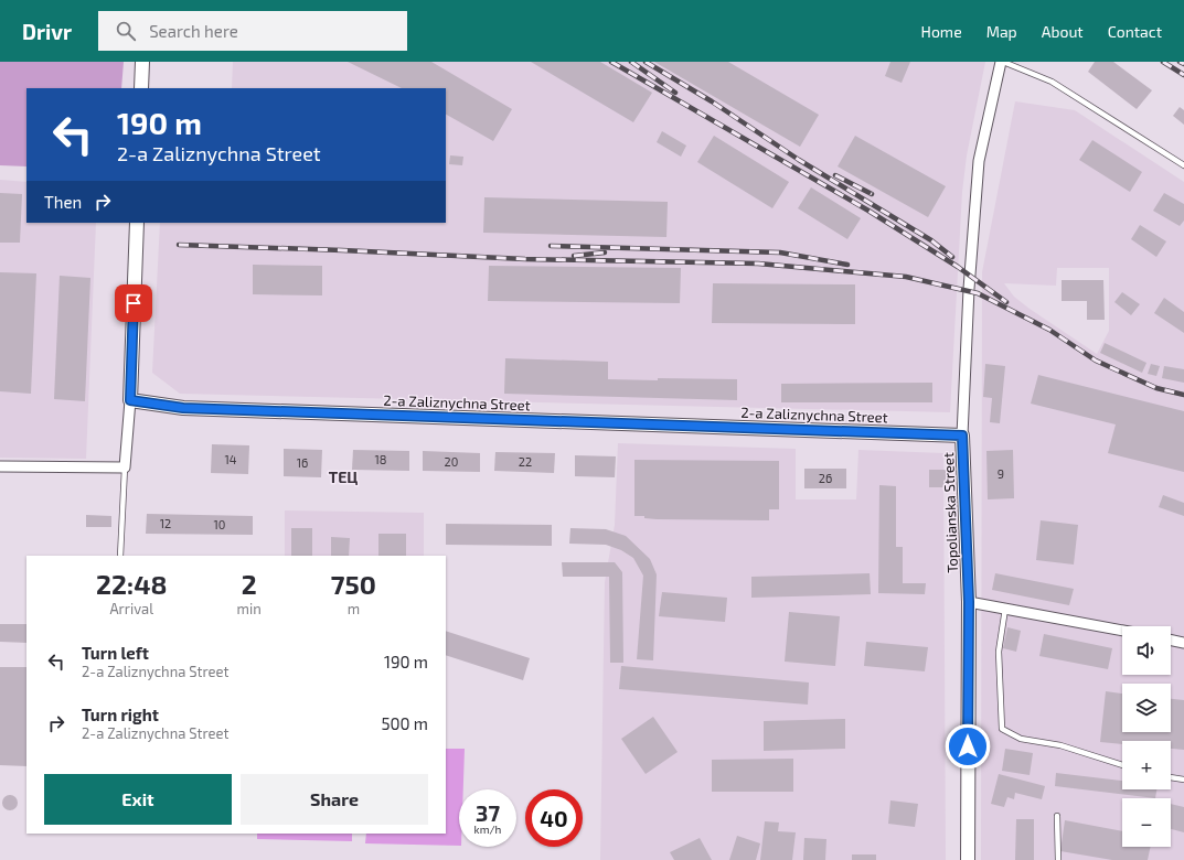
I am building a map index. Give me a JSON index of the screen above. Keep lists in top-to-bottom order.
{
  "streets": {
    "street": ["2-a Zaliznychna Street", "Topolianska Street"]
  },
  "crossings": [
    ["2-a Zaliznychna Street", "Topolianska Street"]
  ],
  "districts": ["ТЕЦ"],
  "house_numbers": [
    "14",
    "18",
    "20",
    "22",
    "16",
    "9",
    "26",
    "12",
    "10"
  ],
  "page": {
    "header": "Drivr",
    "search": "Search here",
    "nav": [
      "Home",
      "Map",
      "About",
      "Contact"
    ],
    "turn": ["190 m", "2-a Zaliznychna Street"],
    "then": "Then",
    "eta": [
      "22:48",
      "Arrival",
      "2",
      "min",
      "750",
      "m"
    ],
    "map_buttons": ["+", "−"],
    "list": [
      {
        "name": "Turn left",
        "note": "2-a Zaliznychna Street",
        "value": "190 m"
      },
      {
        "name": "Turn right",
        "note": "2-a Zaliznychna Street",
        "value": "500 m"
      }
    ],
    "buttons": ["Exit", "Share"],
    "speed": "37 km/h",
    "limit": "40"
  }
}
